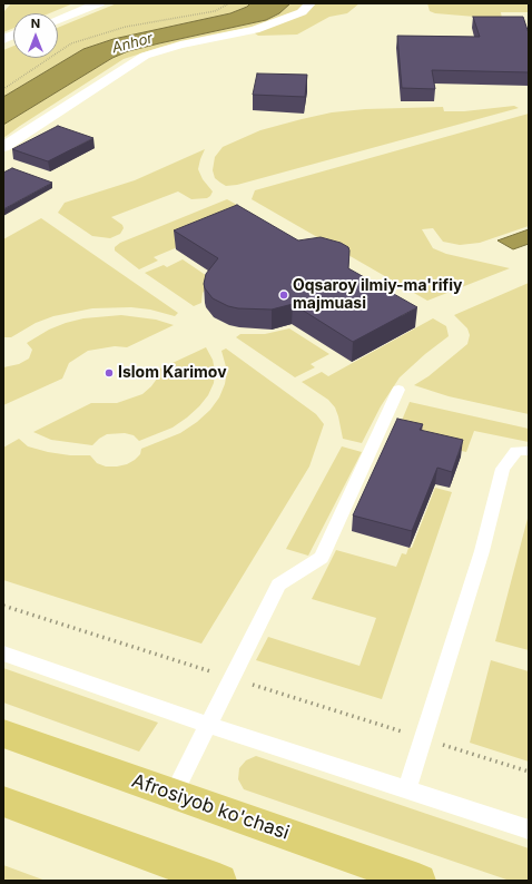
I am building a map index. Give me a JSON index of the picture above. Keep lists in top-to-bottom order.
{
  "streets": {
    "main road": ["Afrosiyob ko'chasi"]
  },
  "water": ["Anhor"],
  "places": ["Oqsaroy ilmiy-ma'rifiy majmuasi", "Islom Karimov"],
  "north": "top"
}
